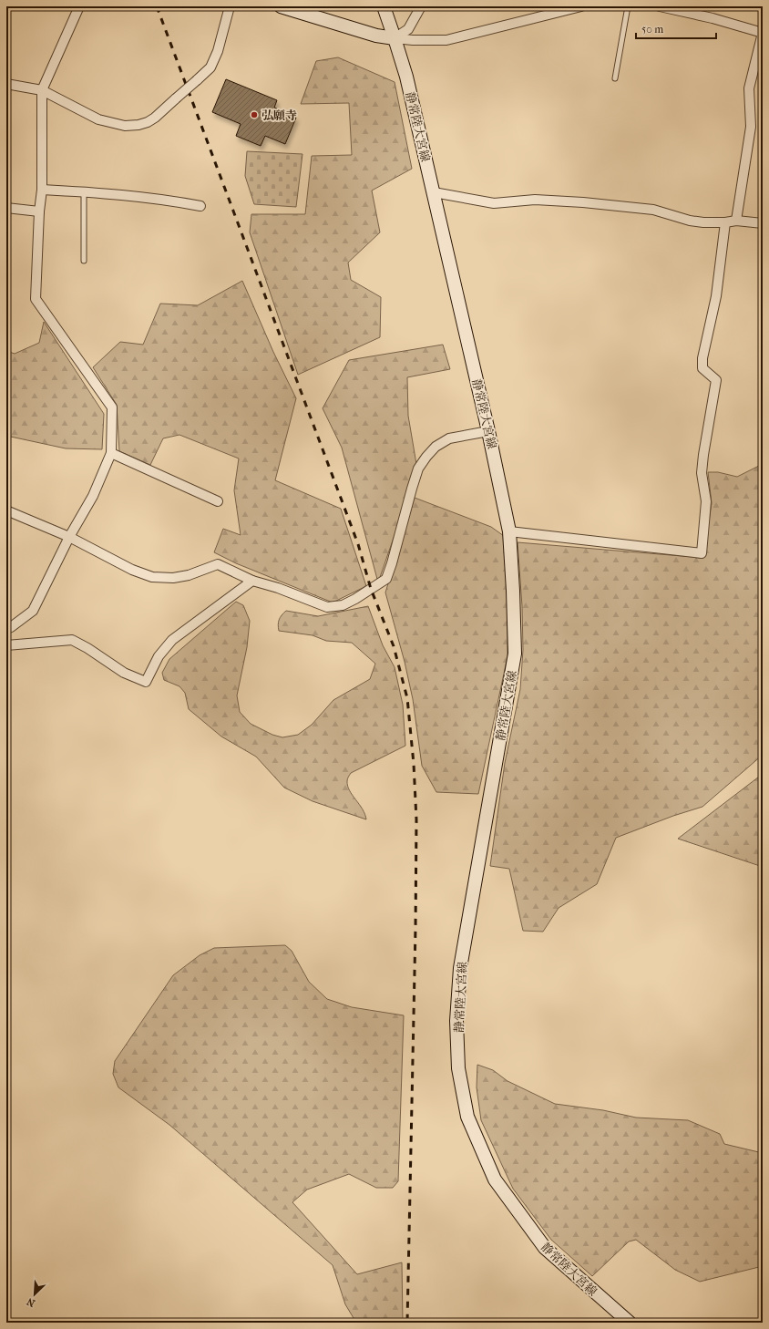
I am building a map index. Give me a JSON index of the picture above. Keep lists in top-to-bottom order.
{
  "streets": {
    "main road": ["静常陸大宮線"]
  },
  "places": ["弘願寺"],
  "scale_bar": "50 m",
  "north": "bottom left"
}
